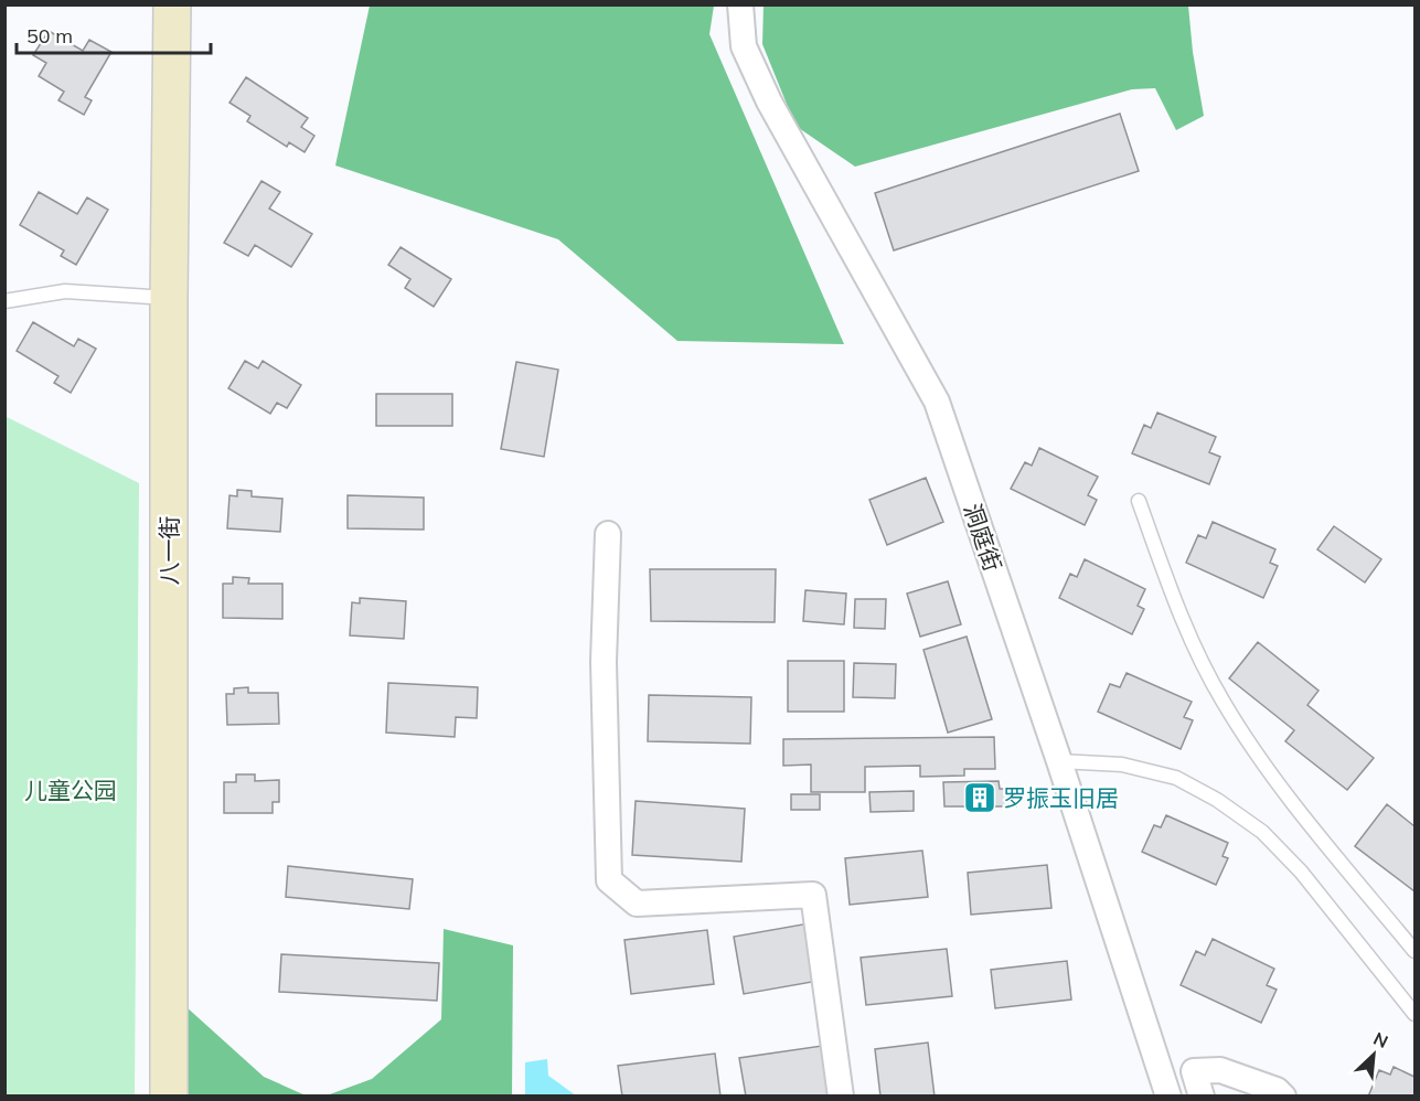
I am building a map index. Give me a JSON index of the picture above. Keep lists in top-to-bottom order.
{
  "streets": {
    "street": ["洞庭街", "八一街"]
  },
  "parks": ["儿童公园"],
  "places": {
    "building": ["罗振玉旧居"]
  },
  "scale_bar": "50 m",
  "north": "top right"
}
